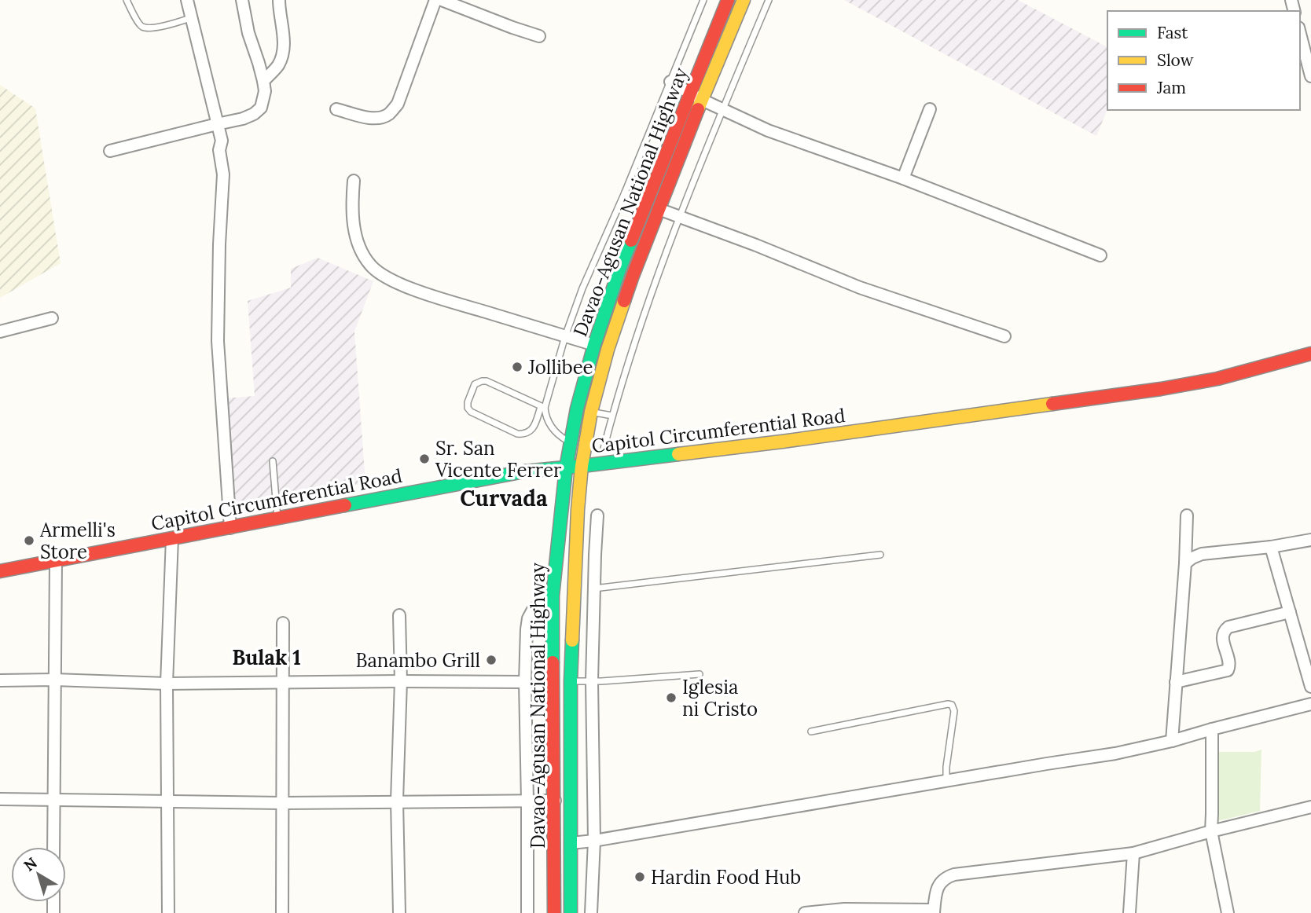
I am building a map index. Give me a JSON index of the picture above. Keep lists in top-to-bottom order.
{
  "streets": {
    "main road": ["Davao-Agusan National Highway", "Capitol Circumferential Road"]
  },
  "crossings": [
    ["Davao-Agusan National Highway", "Capitol Circumferential Road"]
  ],
  "districts": ["Curvada", "Bulak 1"],
  "places": [
    "Jollibee",
    "Sr. San Vicente Ferrer",
    "Armelli's Store",
    "Banambo Grill",
    "Iglesia ni Cristo",
    "Hardin Food Hub"
  ],
  "legend": ["Fast", "Slow", "Jam"],
  "north": "top left"
}
